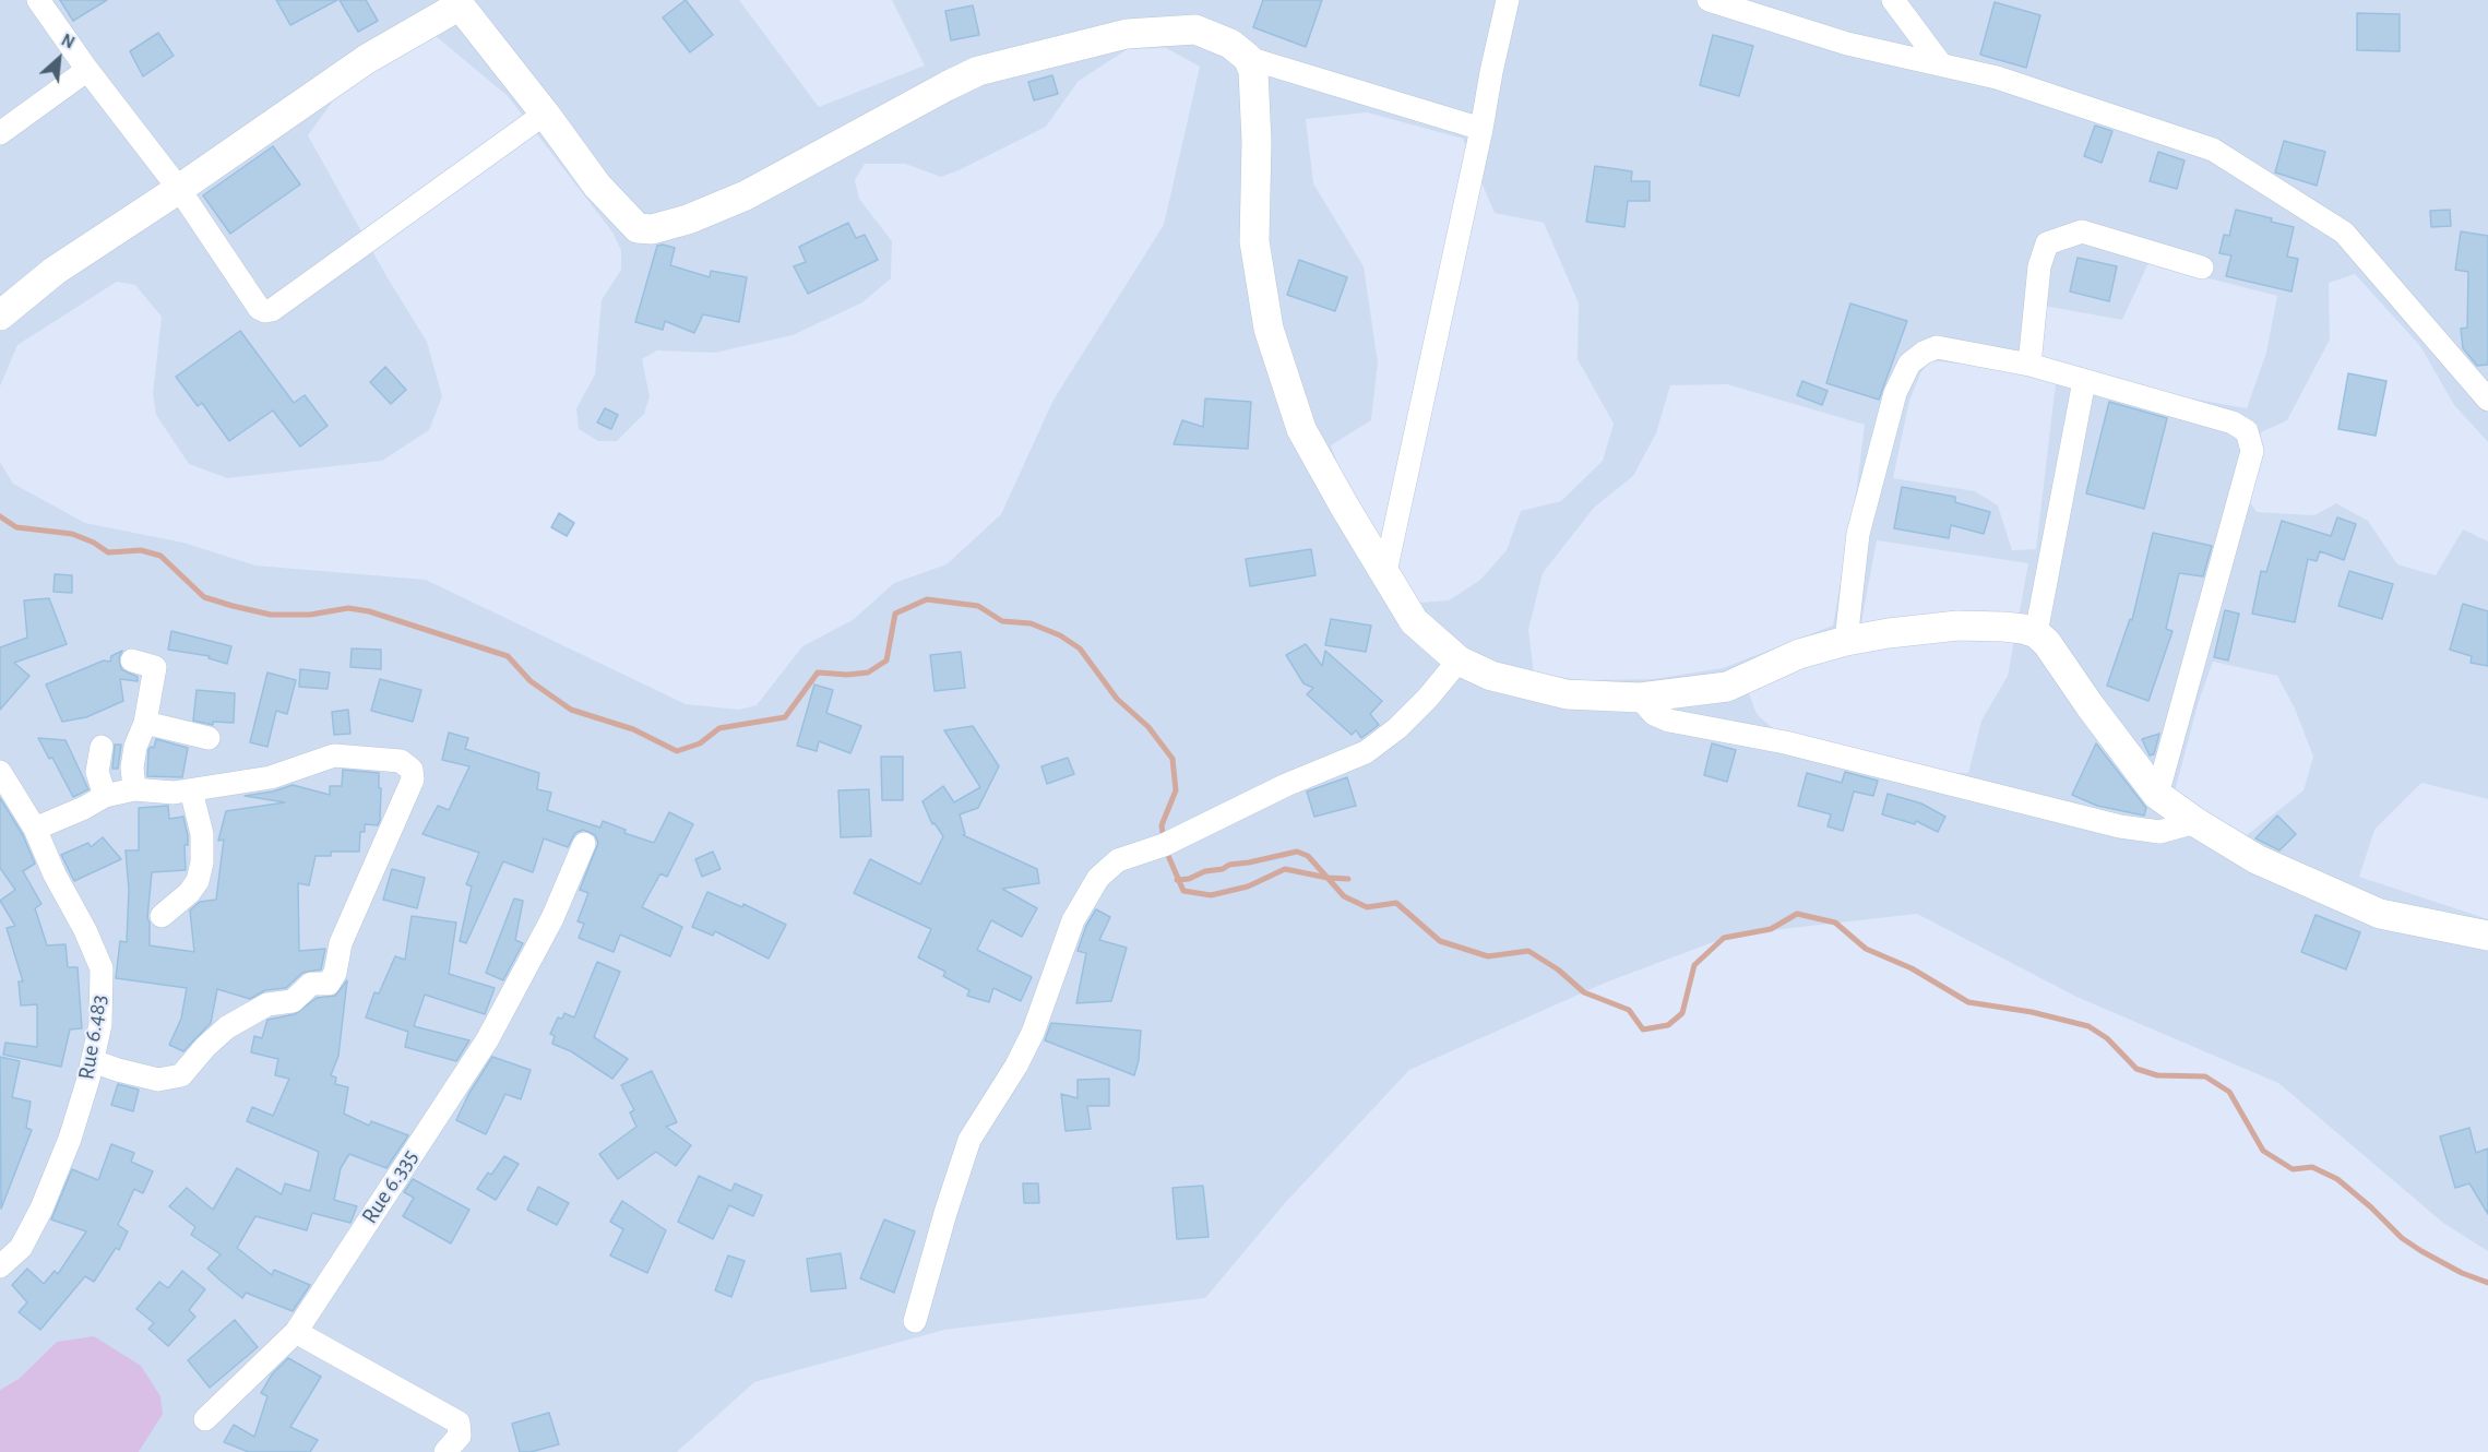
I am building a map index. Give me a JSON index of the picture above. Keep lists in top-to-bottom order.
{
  "streets": {
    "street": ["Rue 6.483", "Rue 6.335"]
  },
  "north": "top right"
}
